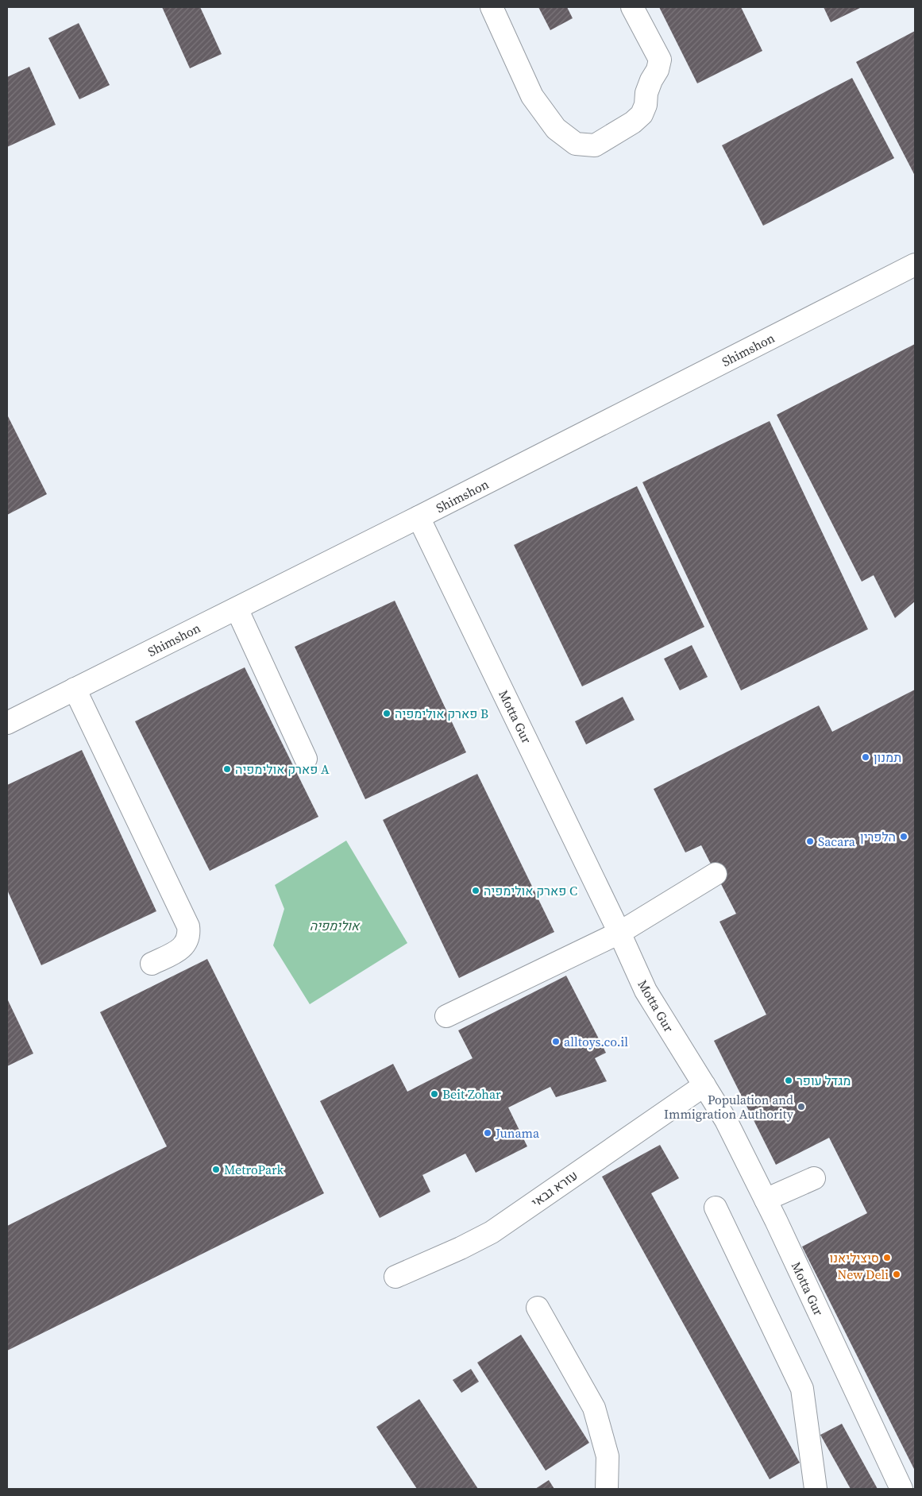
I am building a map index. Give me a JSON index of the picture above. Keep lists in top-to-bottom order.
{
  "streets": {
    "street": ["Shimshon", "Motta Gur", "עזרא גבאי"]
  },
  "crossings": [
    ["Shimshon", "Motta Gur"],
    ["Motta Gur", "עזרא גבאי"]
  ],
  "parks": ["אולימפיה"],
  "places": [
    "פארק אולימפיה B",
    "תמנון",
    "פארק אולימפיה A",
    "הלפרין",
    "Sacara",
    "פארק אולימפיה C",
    "alltoys.co.il",
    "מגדל עופר",
    "Beit Zohar",
    "Population and Immigration Authority",
    "Junama",
    "MetroPark",
    "סיציליאנו",
    "New Deli"
  ]
}
